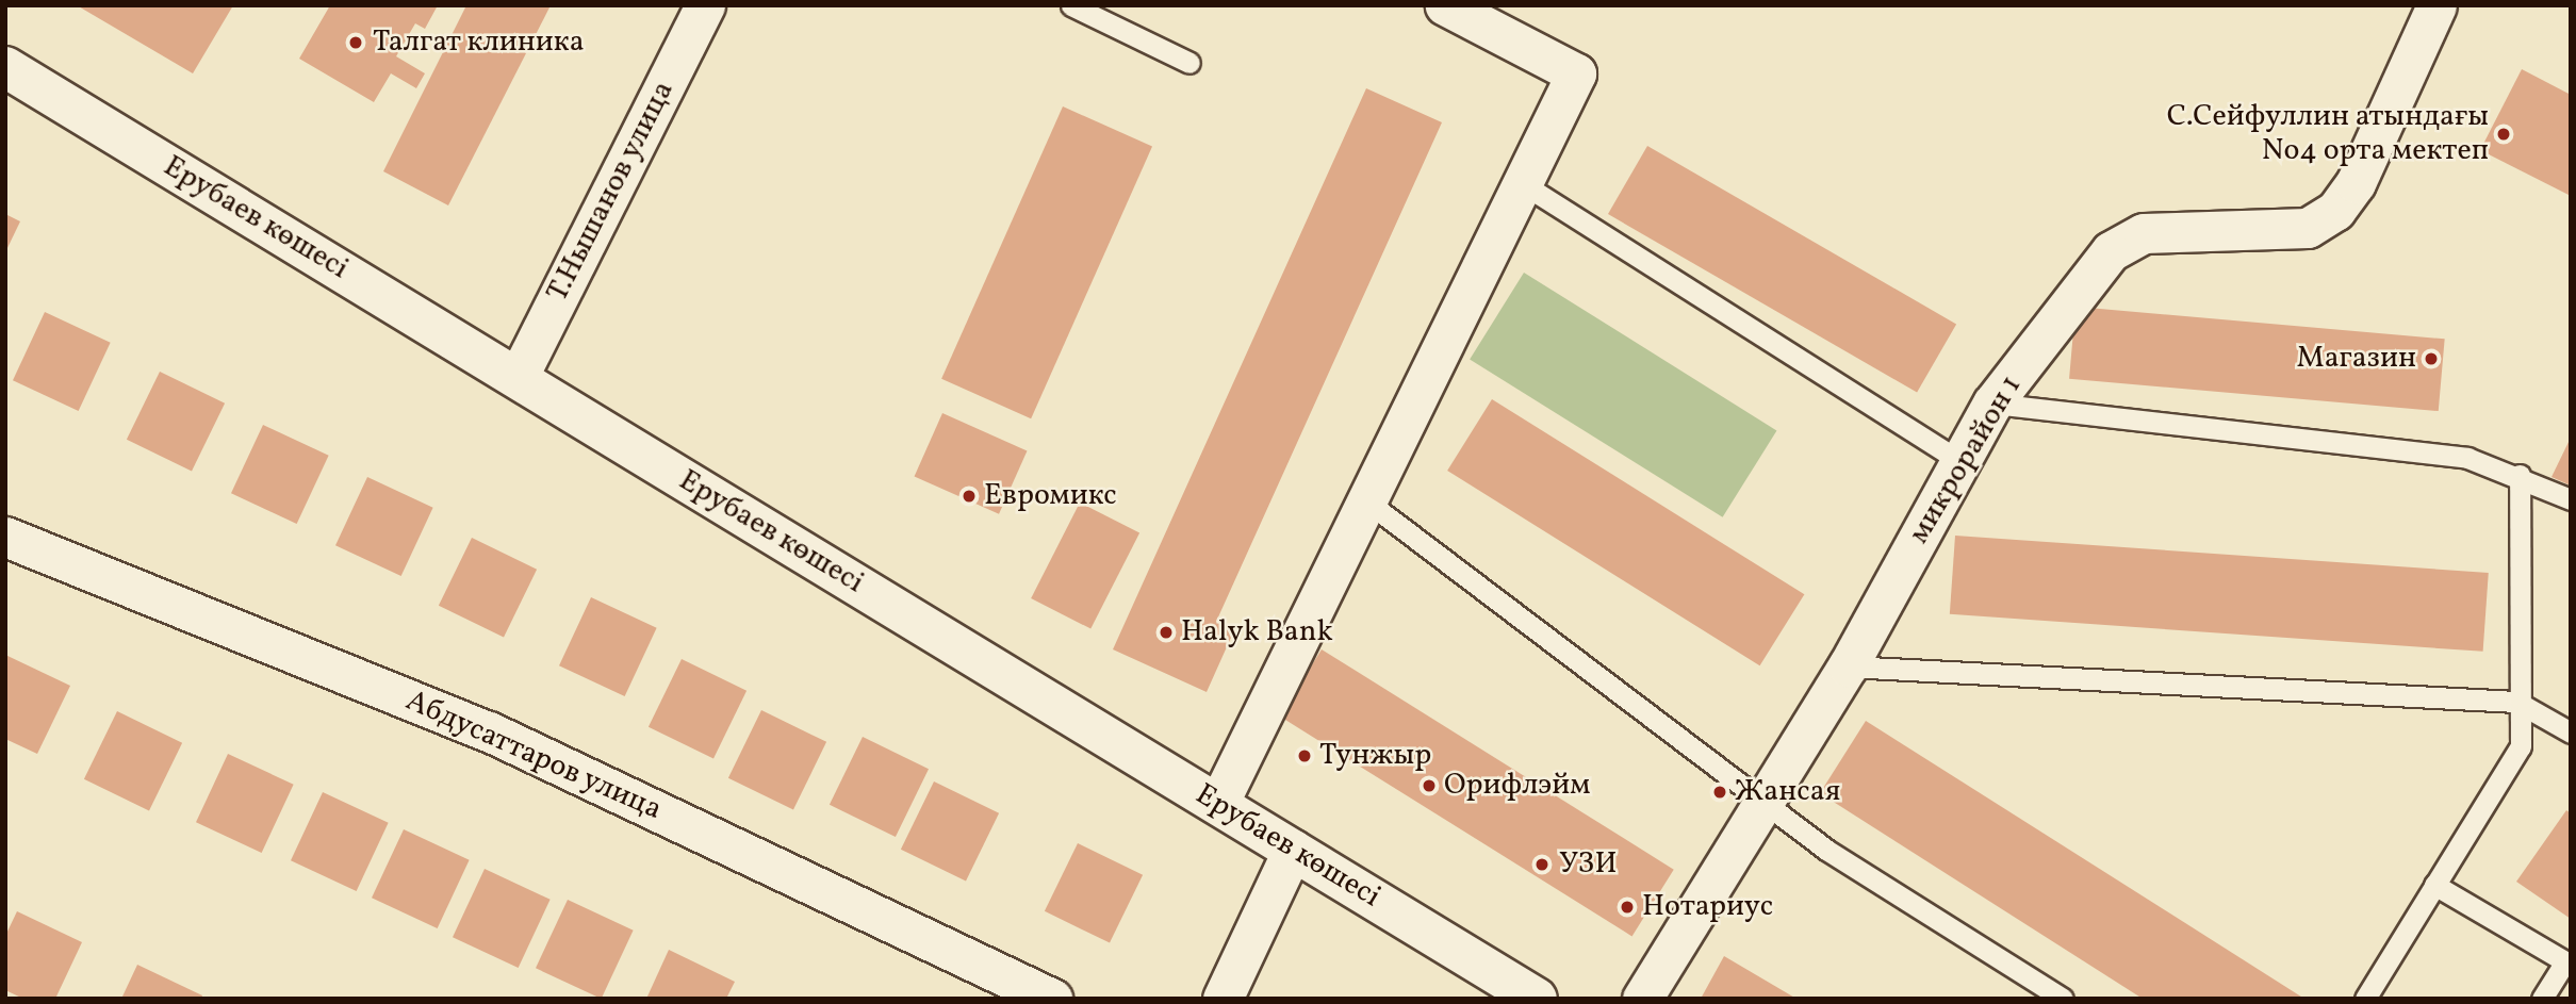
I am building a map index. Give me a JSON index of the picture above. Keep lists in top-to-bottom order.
{
  "streets": {
    "main road": ["Ерубаев көшесі"],
    "street": ["Т.Нышанов улица", "микрорайон 1", "Абдусаттаров улица"]
  },
  "crossings": [
    ["Т.Нышанов улица", "Ерубаев көшесі"]
  ],
  "places": [
    "Талгат клиника",
    "С.Сейфуллин атындағы No4 орта мектеп",
    "Магазин",
    "Евромикс",
    "Halyk Bank",
    "Тунжыр",
    "Орифлэйм",
    "Жансая",
    "УЗИ",
    "Нотариус"
  ]
}
